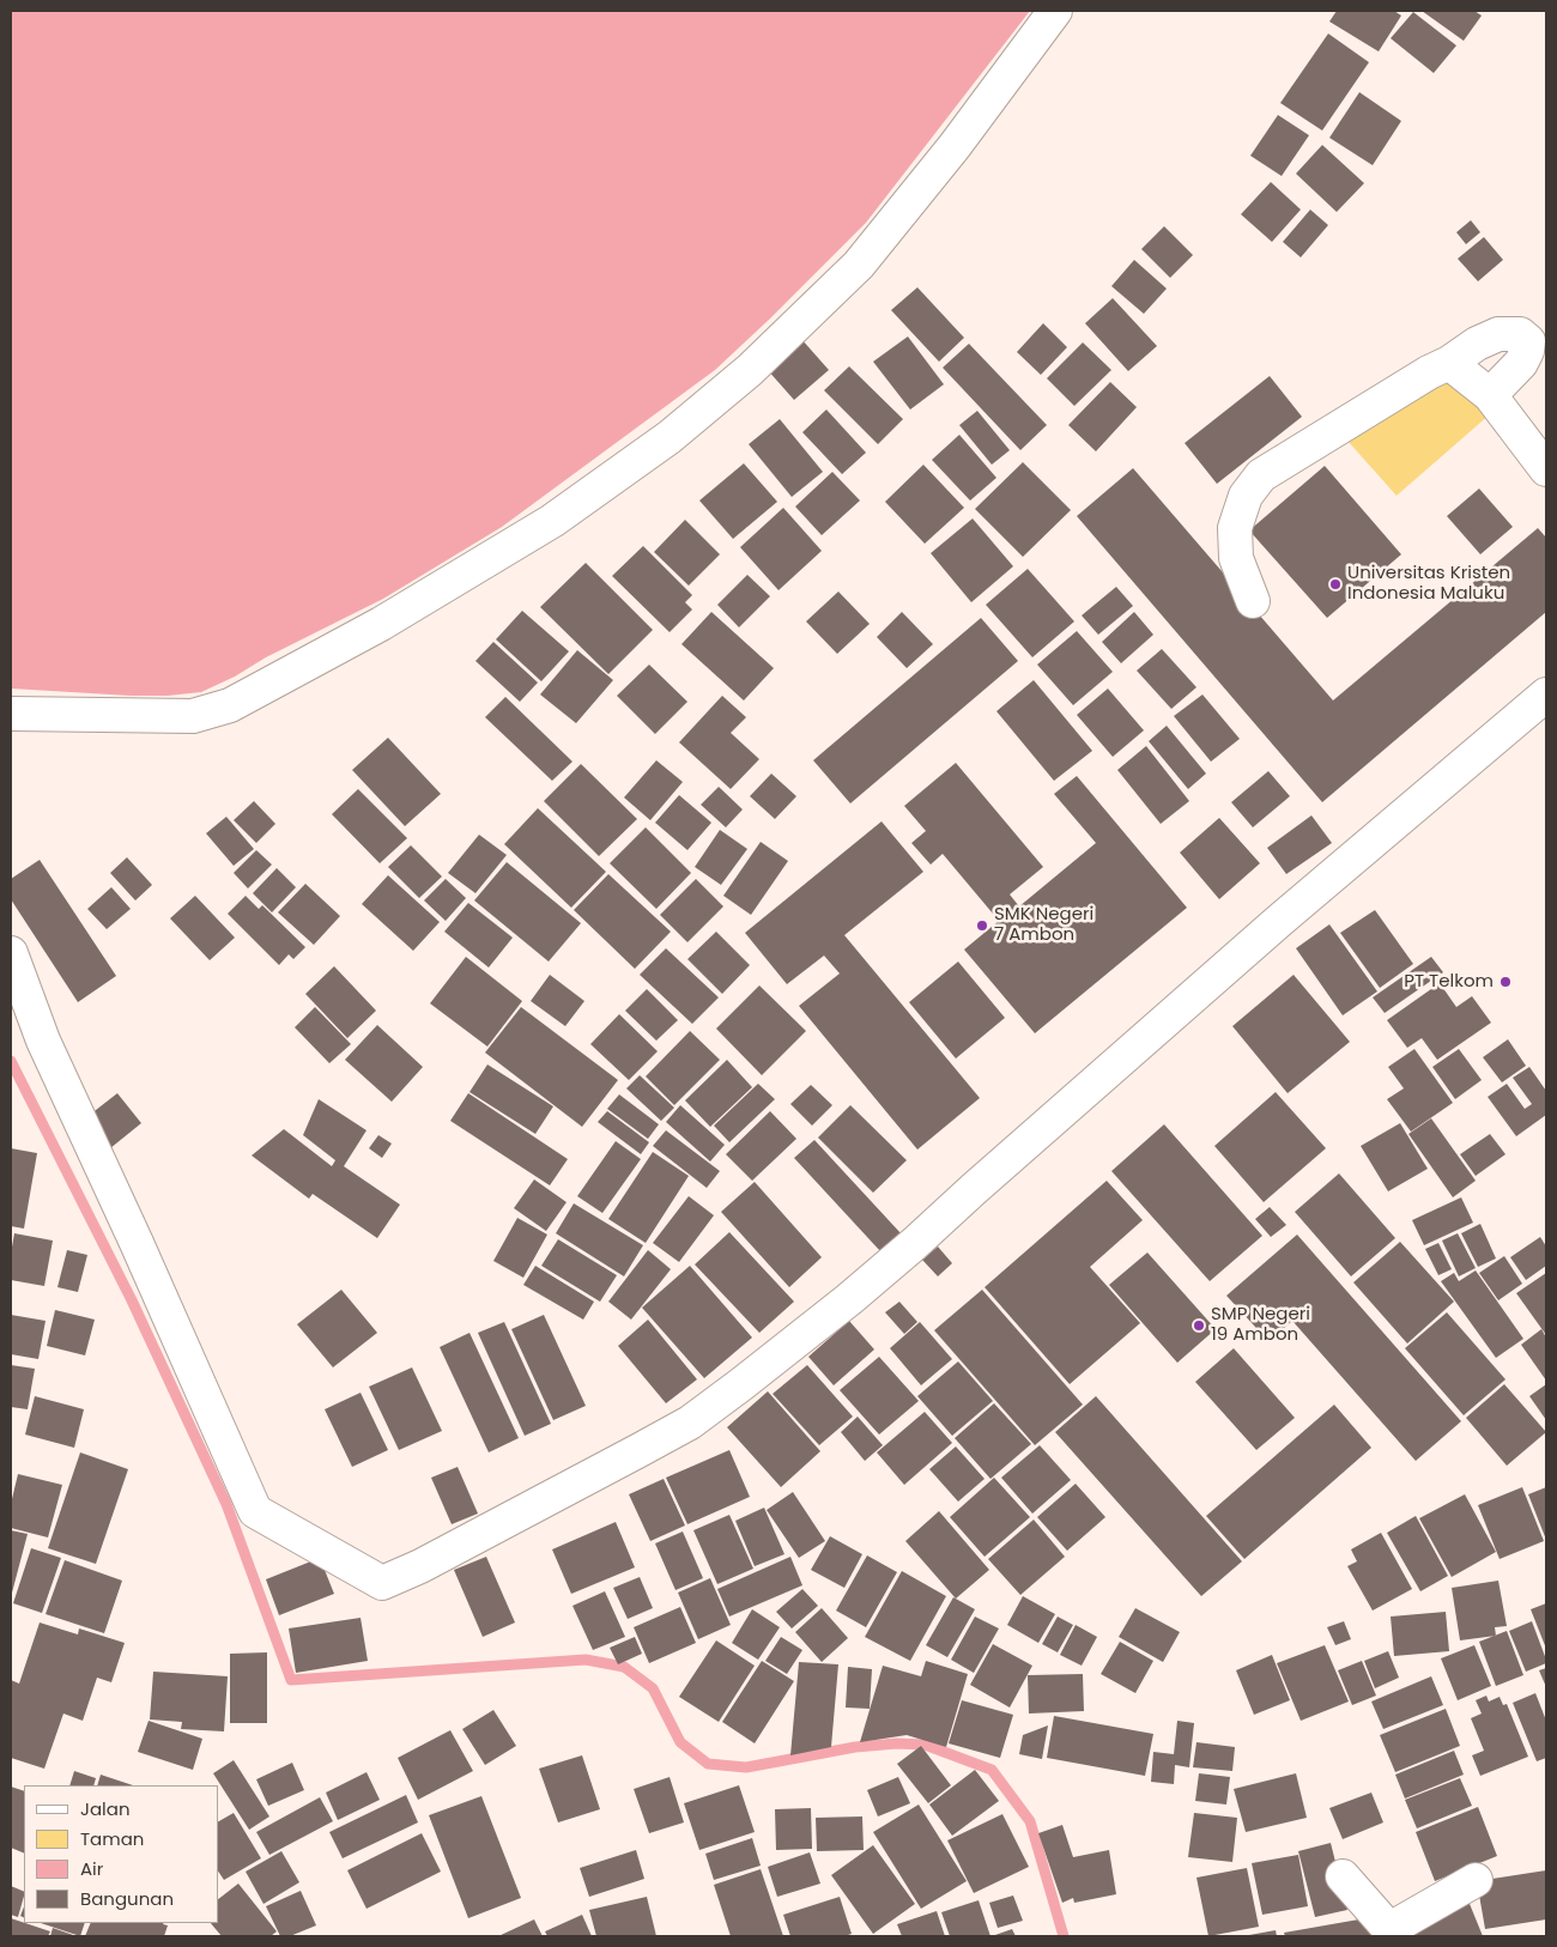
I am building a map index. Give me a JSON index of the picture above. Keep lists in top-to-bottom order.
{
  "places": [
    "Universitas Kristen Indonesia Maluku",
    "SMK Negeri 7 Ambon",
    "PT Telkom",
    "SMP Negeri 19 Ambon"
  ],
  "legend": [
    "Jalan",
    "Taman",
    "Air",
    "Bangunan"
  ]
}
